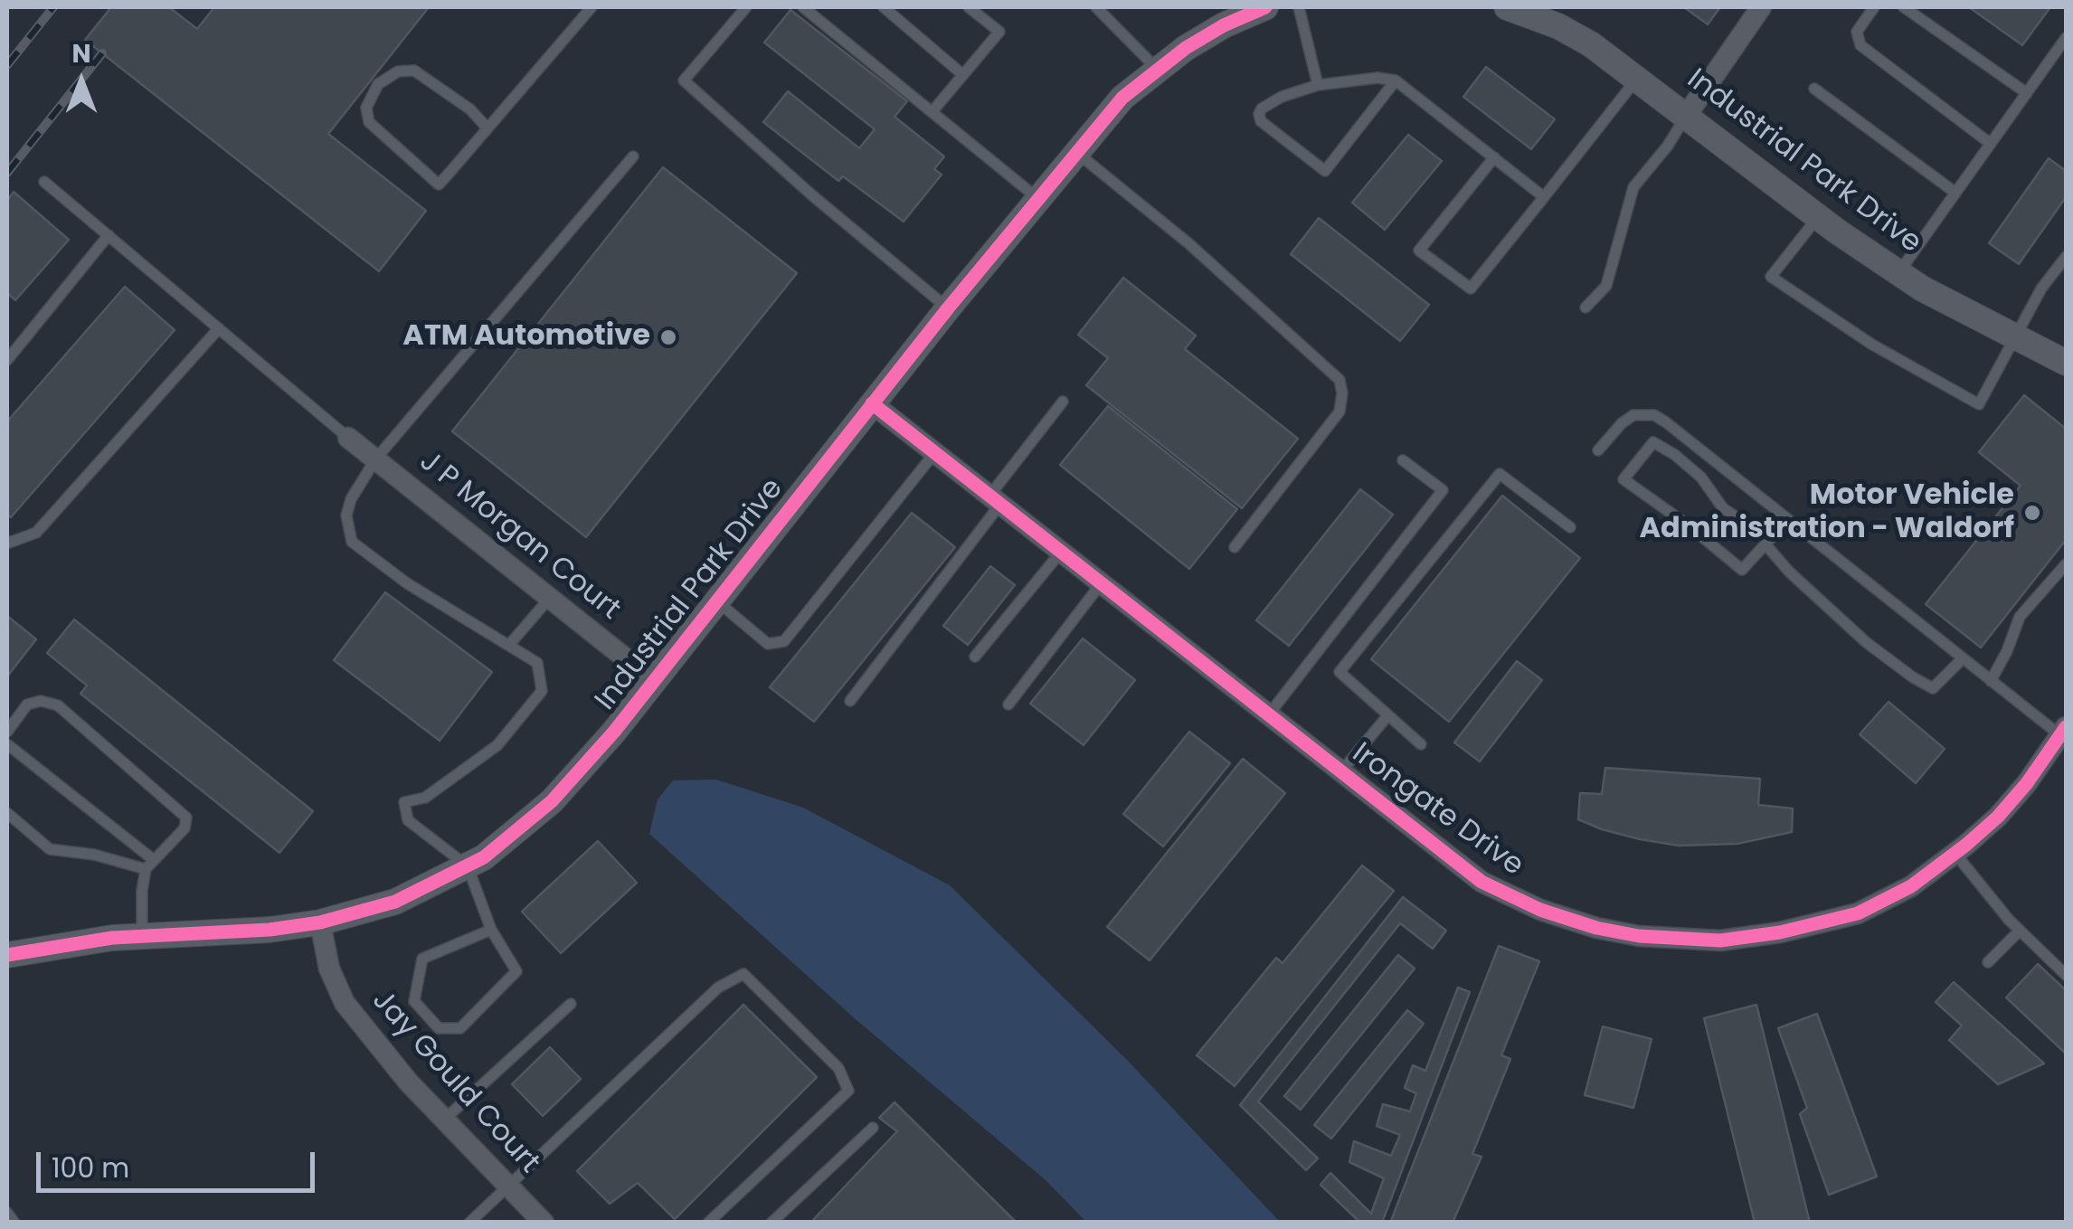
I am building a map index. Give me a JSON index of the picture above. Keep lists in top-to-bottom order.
{
  "streets": {
    "street": [
      "Industrial Park Drive",
      "J P Morgan Court",
      "Irongate Drive",
      "Jay Gould Court"
    ]
  },
  "crossings": [
    ["Industrial Park Drive", "J P Morgan Court"],
    ["Industrial Park Drive", "Irongate Drive"],
    ["Industrial Park Drive", "Jay Gould Court"]
  ],
  "places": ["ATM Automotive", "Motor Vehicle Administration - Waldorf"],
  "scale_bar": "100 m",
  "north": "top"
}
